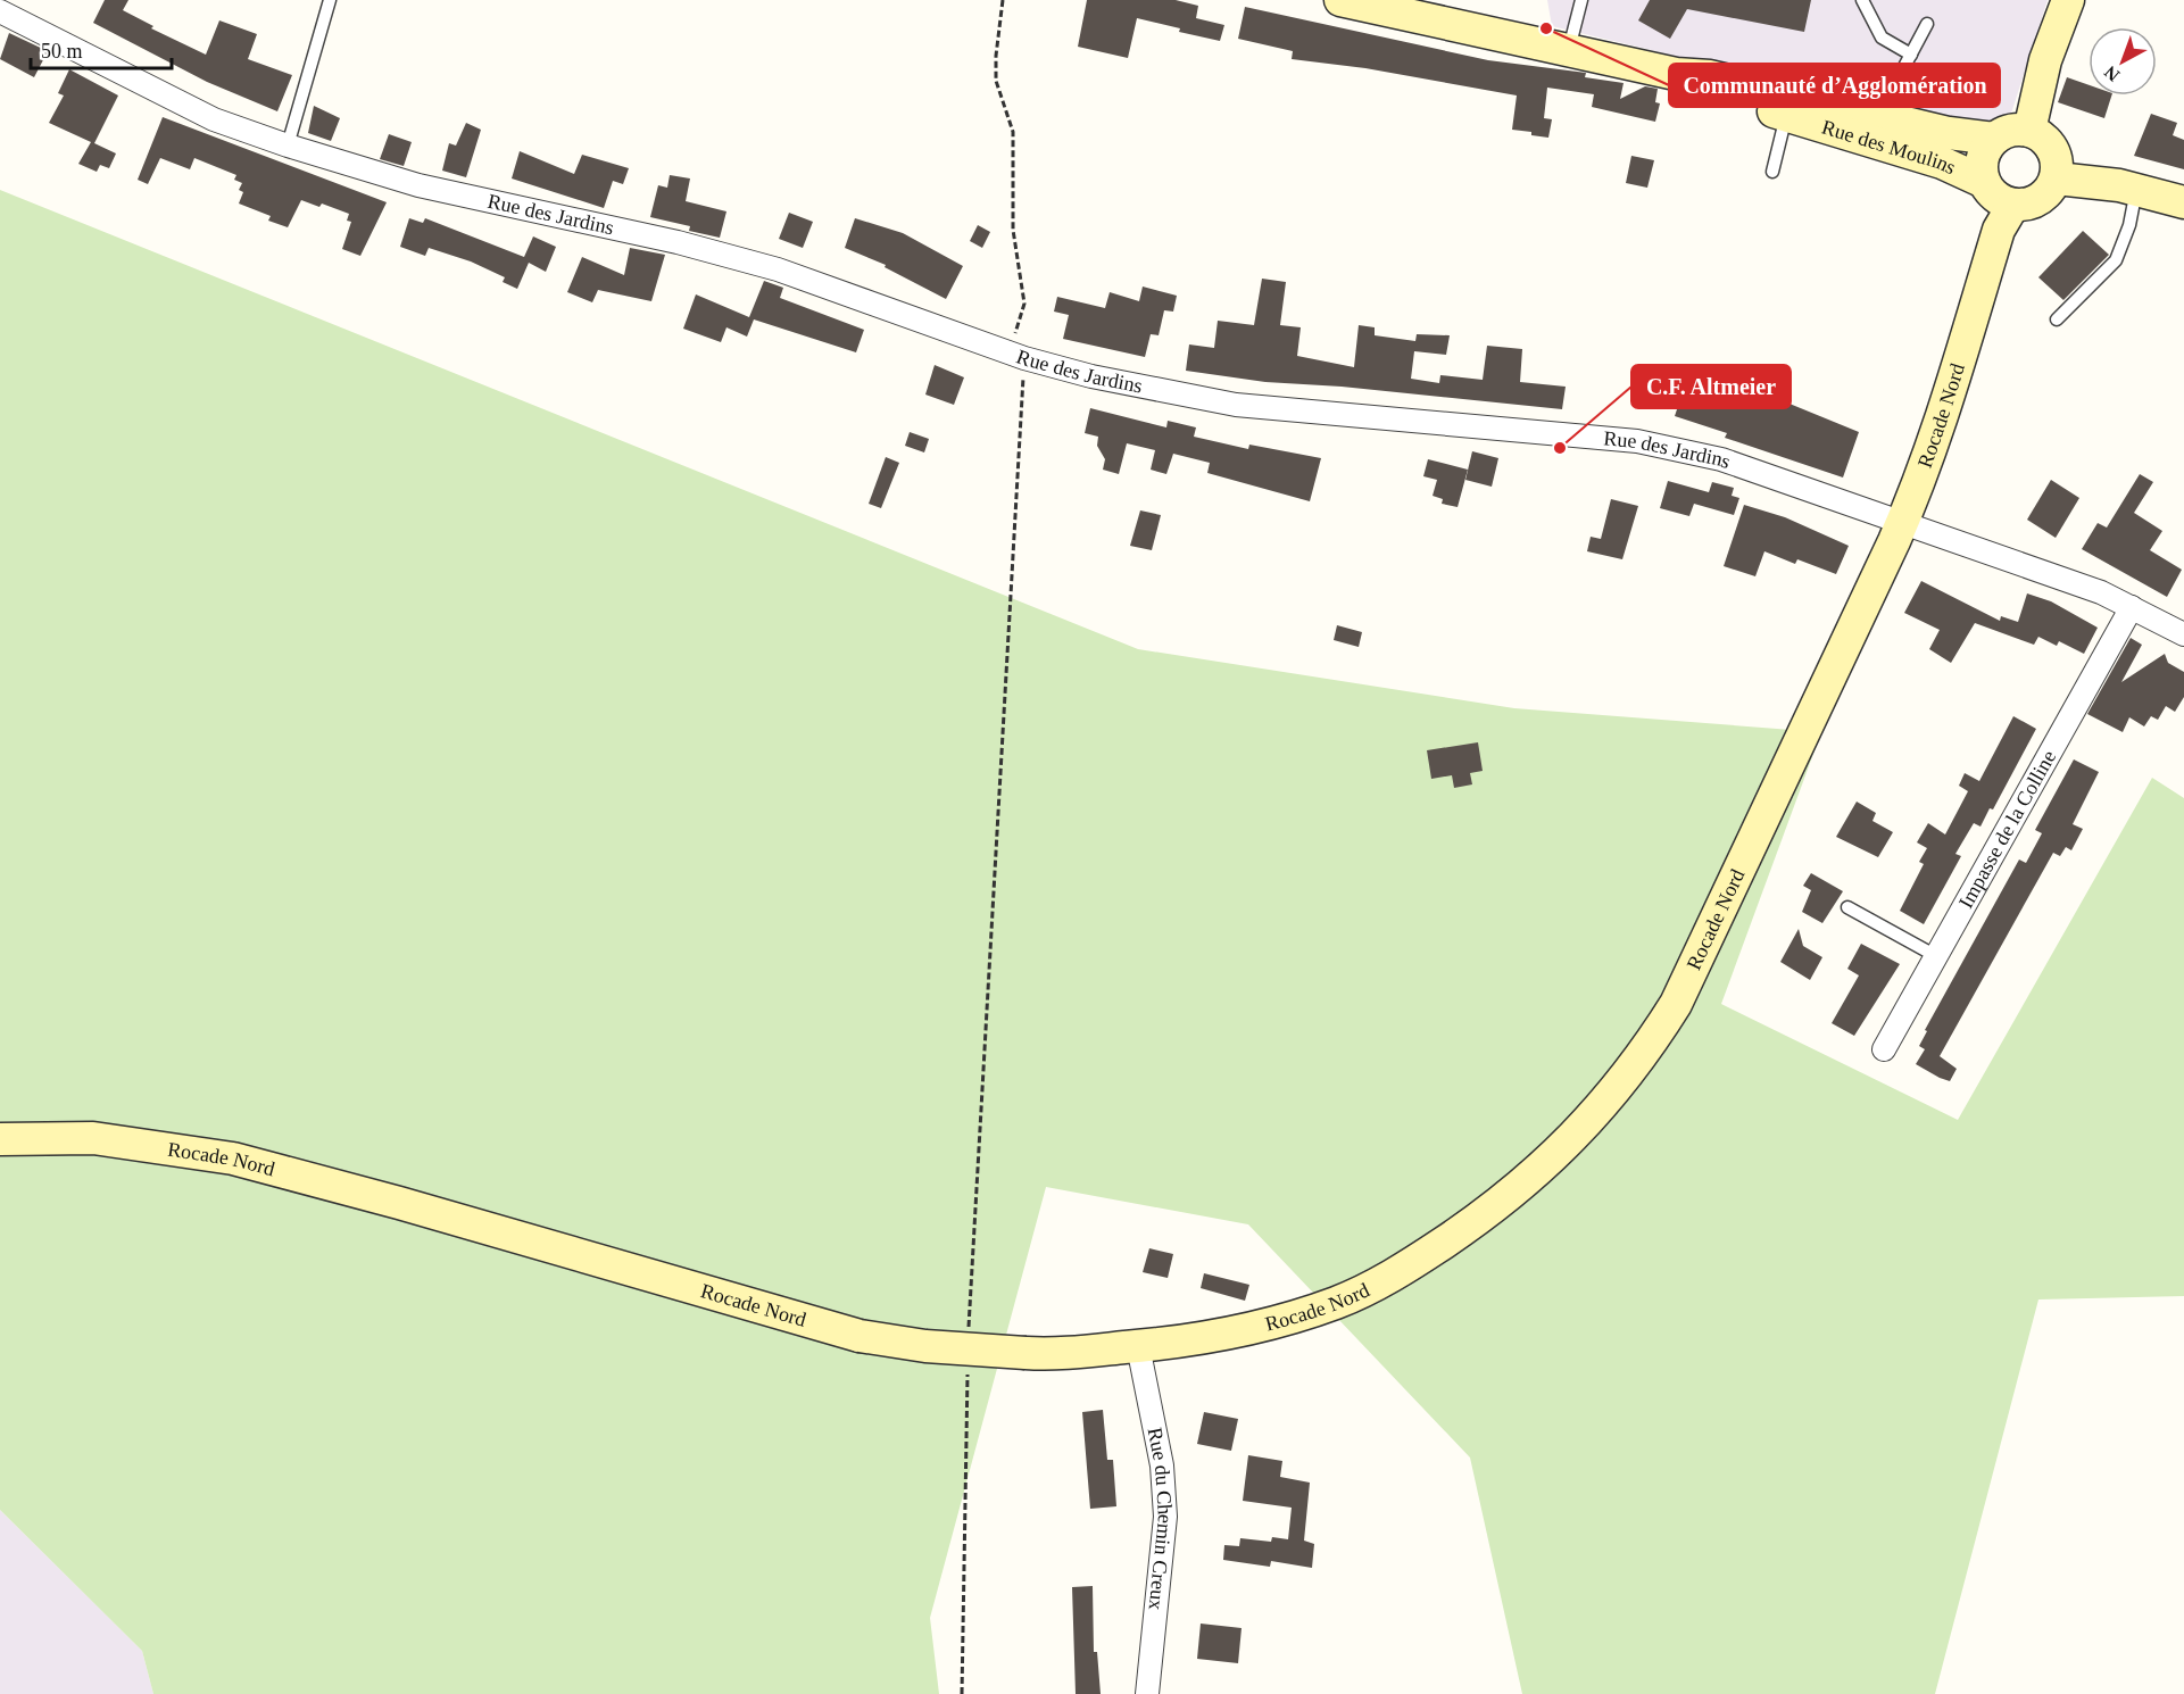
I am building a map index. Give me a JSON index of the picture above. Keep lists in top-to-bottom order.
{
  "streets": {
    "main road": ["Rue des Moulins", "Rocade Nord"],
    "street": ["Rue des Jardins", "Impasse de la Colline", "Rue du Chemin Creux"]
  },
  "crossings": [
    ["Rue des Moulins", "Rocade Nord"],
    ["Rue des Jardins", "Rocade Nord"],
    ["Rue des Jardins", "Impasse de la Colline"],
    ["Rocade Nord", "Rue du Chemin Creux"]
  ],
  "places": ["Communauté d’Agglomération", "C.F. Altmeier"],
  "scale_bar": "50 m",
  "north": "bottom left"
}
